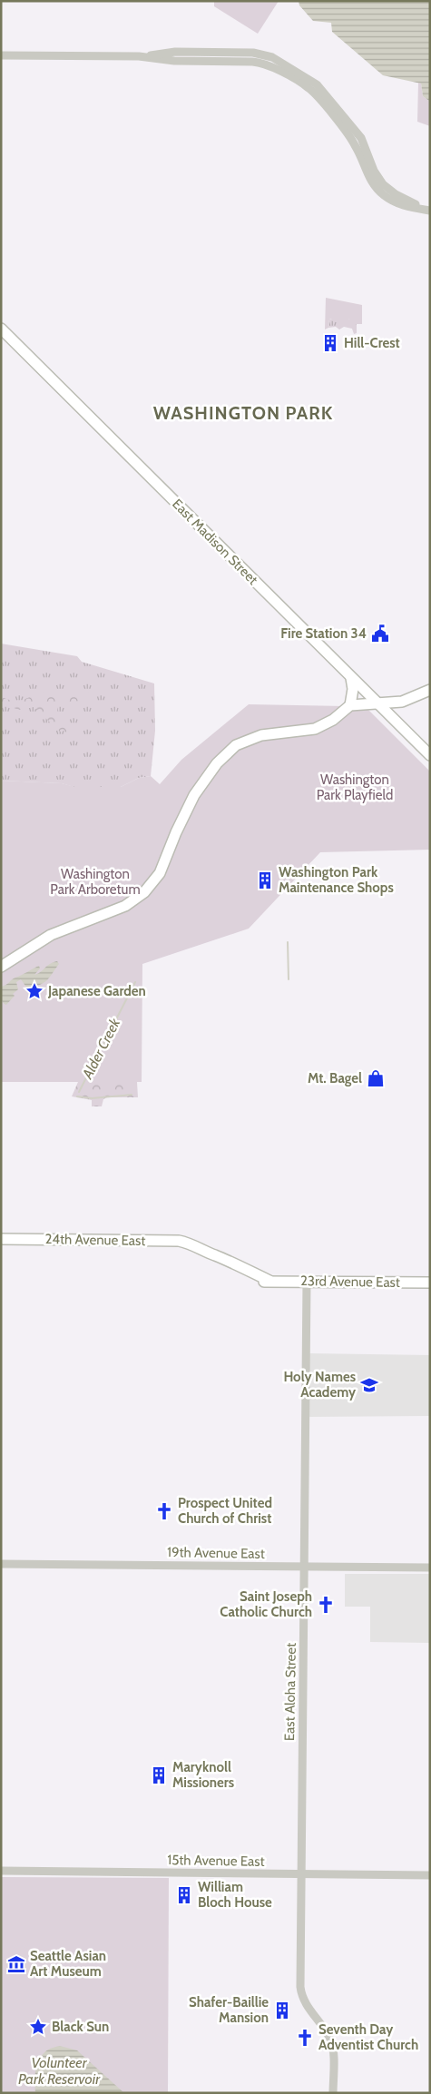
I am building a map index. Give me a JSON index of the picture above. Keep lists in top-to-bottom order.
{
  "streets": {
    "main road": ["East Madison Street", "24th Avenue East", "23rd Avenue East"],
    "street": ["19th Avenue East", "East Aloha Street", "15th Avenue East"]
  },
  "crossings": [
    ["24th Avenue East", "23rd Avenue East"],
    ["23rd Avenue East", "East Aloha Street"],
    ["19th Avenue East", "East Aloha Street"],
    ["East Aloha Street", "15th Avenue East"]
  ],
  "districts": ["WASHINGTON PARK"],
  "water": ["Alder Creek", "Volunteer Park Reservoir"],
  "parks": ["Washington Park Playfield", "Washington Park Arboretum"],
  "places": {
    "building": [
      "Hill-Crest",
      "Washington Park Maintenance Shops",
      "Maryknoll Missioners",
      "William Bloch House",
      "Shafer-Baillie Mansion"
    ],
    "public building": ["Fire Station 34"],
    "place": ["Japanese Garden", "Black Sun"],
    "shop": ["Mt. Bagel"],
    "school or university": ["Holy Names Academy"],
    "church": ["Prospect United Church of Christ", "Saint Joseph Catholic Church", "Seventh Day Adventist Church"],
    "museum": ["Seattle Asian Art Museum"]
  }
}
